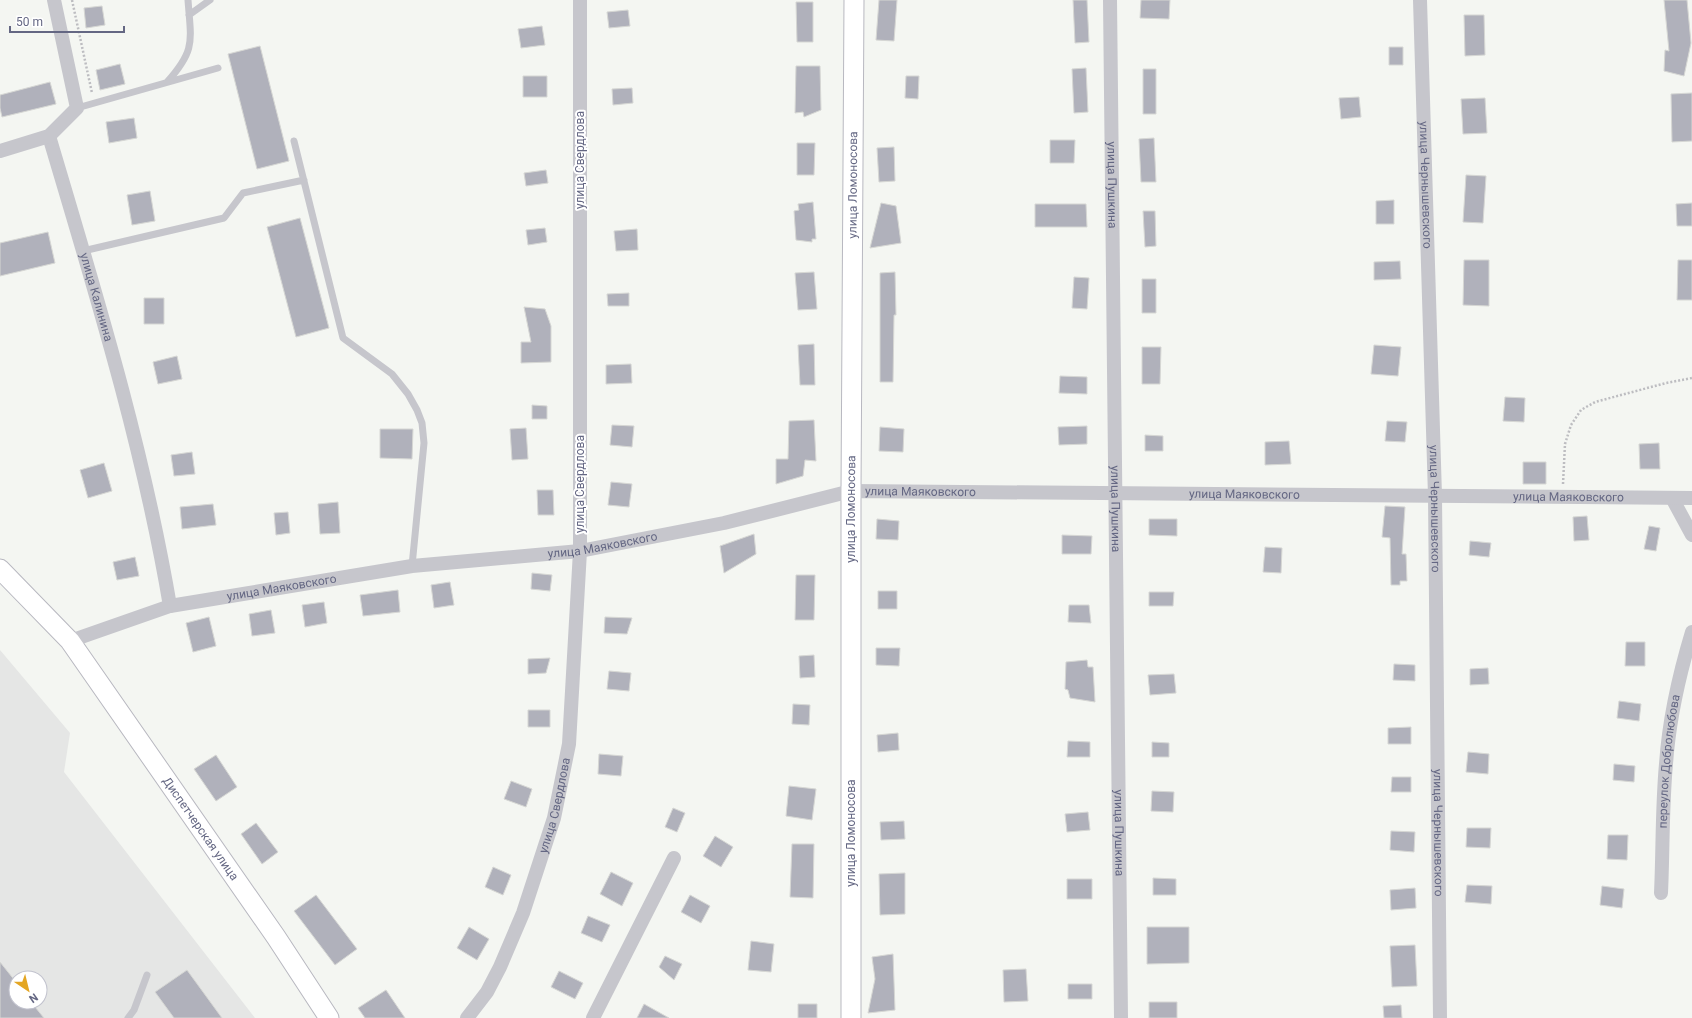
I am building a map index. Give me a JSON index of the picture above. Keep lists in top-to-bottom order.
{
  "streets": {
    "street": [
      "улица Свердлова",
      "улица Ломоносова",
      "улица Пушкина",
      "улица Чернышевского",
      "улица Калинина",
      "улица Маяковского",
      "переулок Добролюбова",
      "Диспетчерская улица"
    ]
  },
  "crossings": [
    ["улица Свердлова", "улица Маяковского"],
    ["улица Ломоносова", "улица Маяковского"],
    ["улица Пушкина", "улица Маяковского"],
    ["улица Чернышевского", "улица Маяковского"],
    ["улица Калинина", "улица Маяковского"],
    ["улица Маяковского", "Диспетчерская улица"]
  ],
  "scale_bar": "50 m",
  "north": "bottom right"
}
